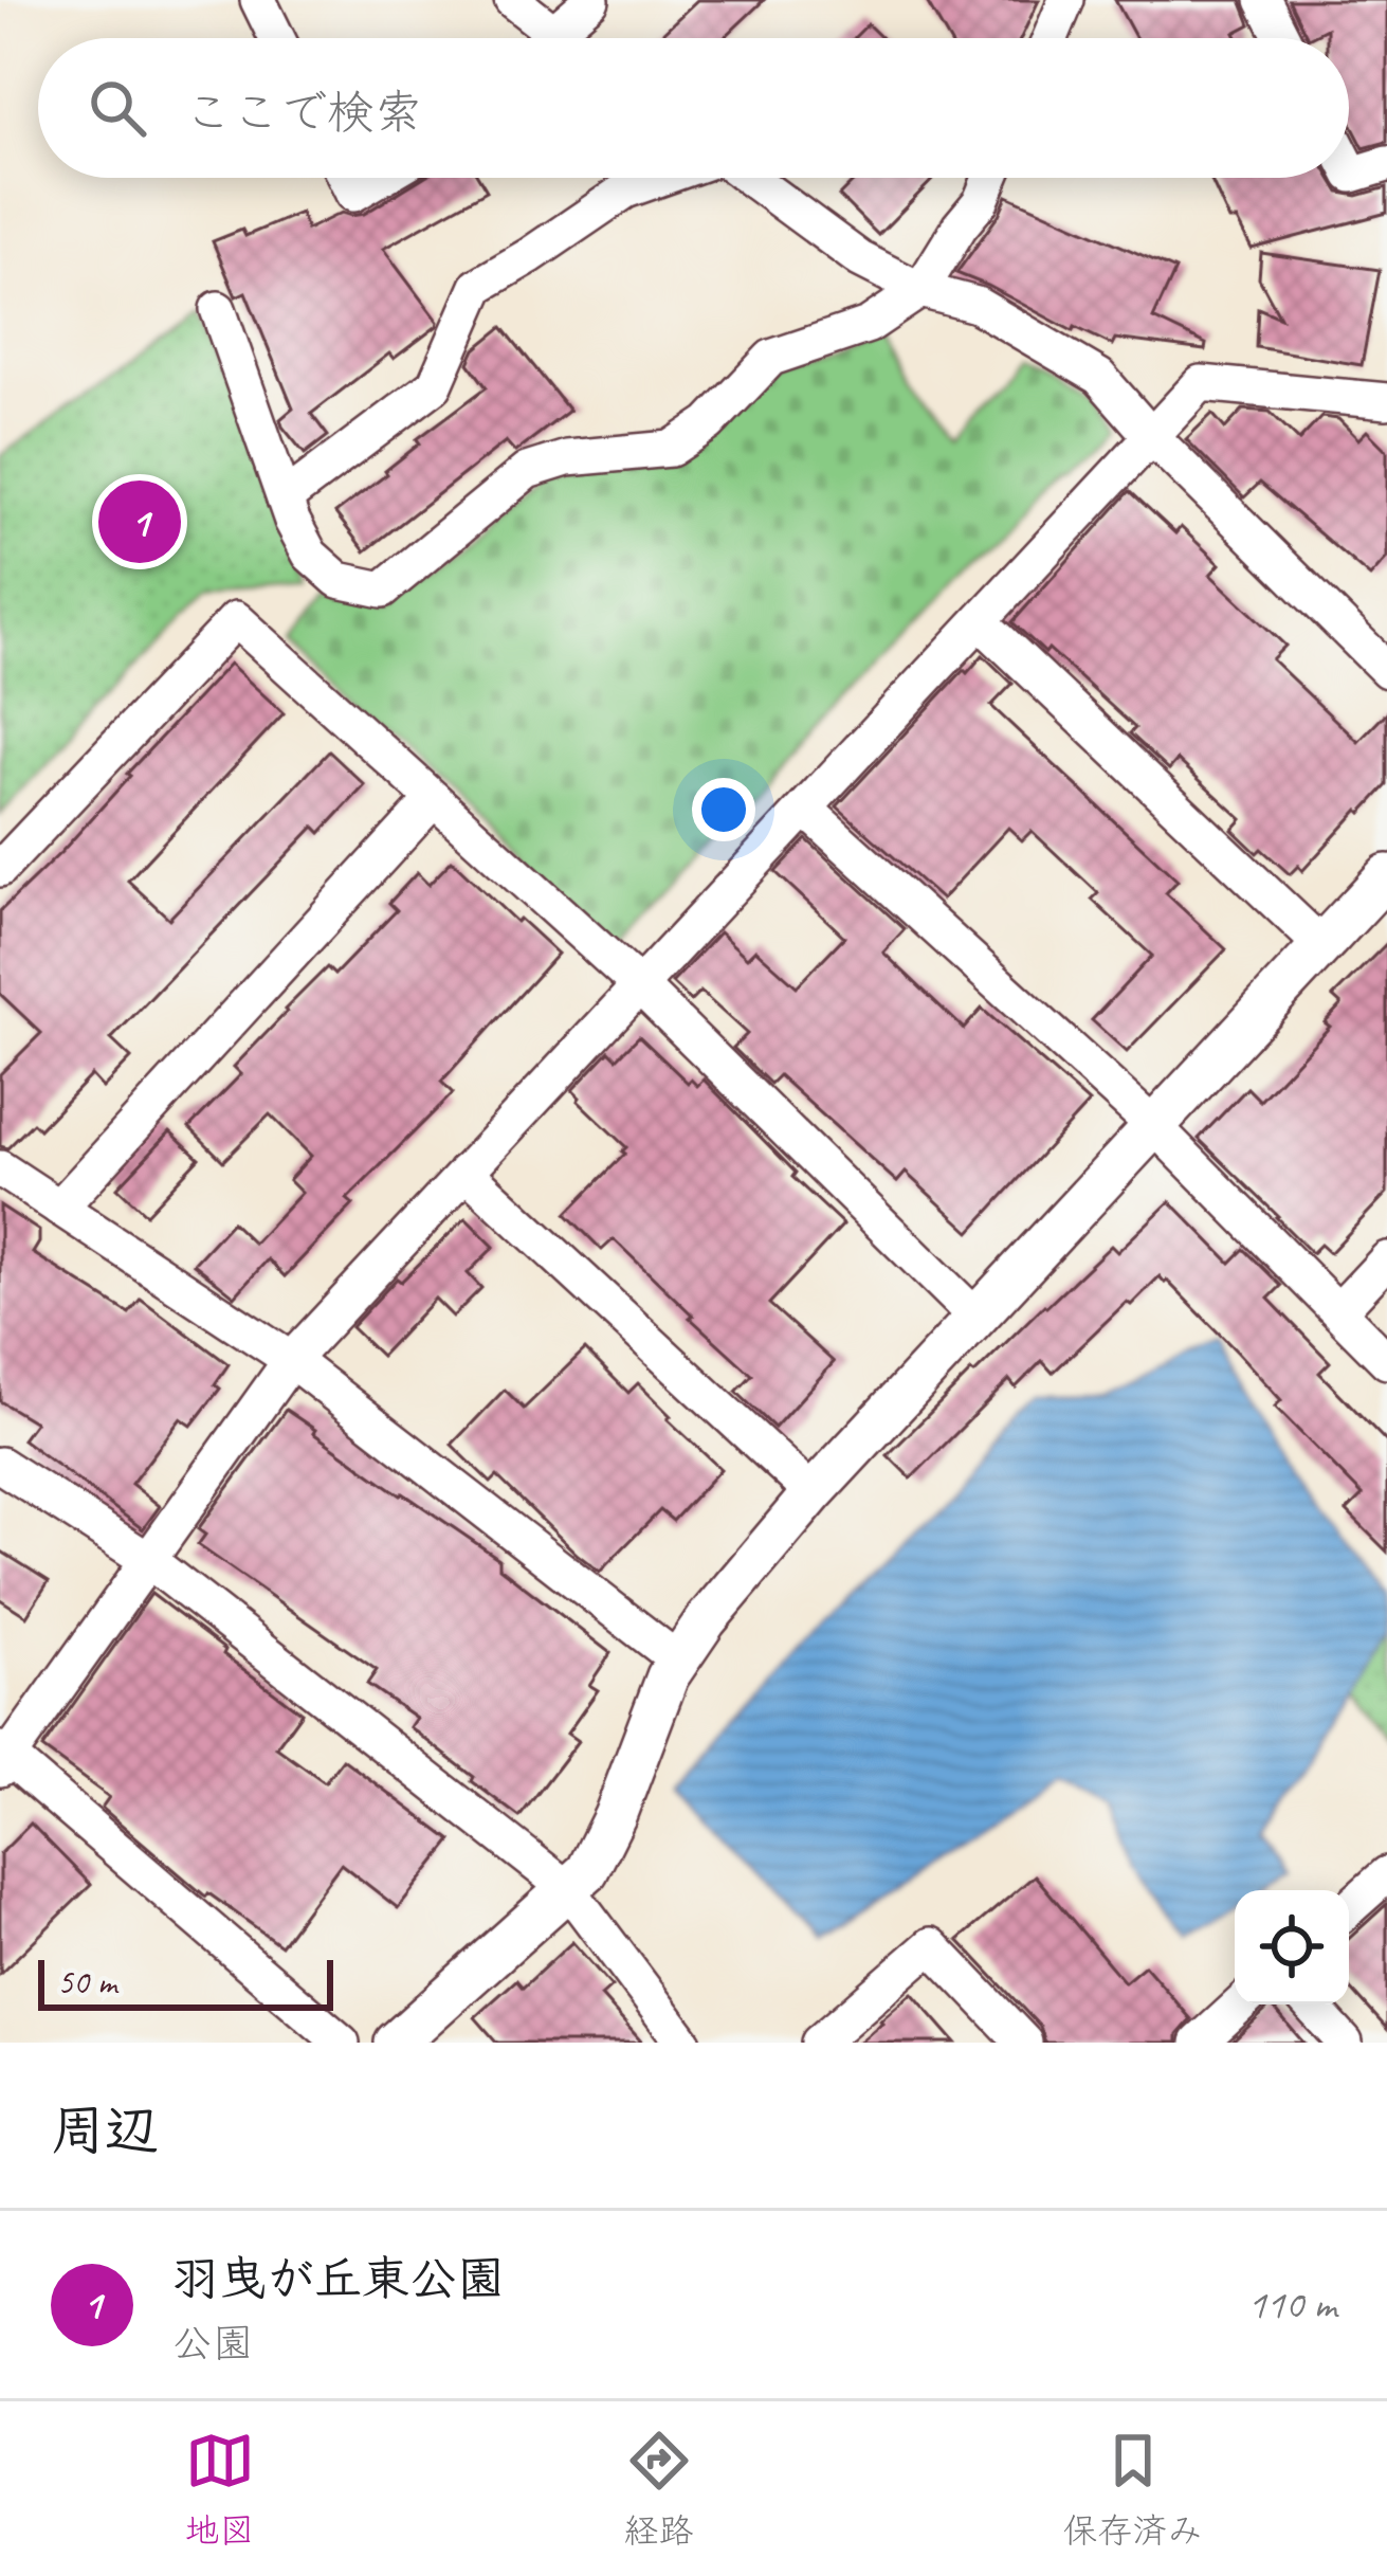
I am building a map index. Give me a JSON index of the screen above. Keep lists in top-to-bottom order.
{
  "scale_bar": "50 m",
  "page": {
    "search": "ここで検索",
    "pins": "1",
    "scale": "50 m",
    "heading": "周辺",
    "list": [
      {
        "mark": "1",
        "name": "羽曳が丘東公園",
        "note": "公園",
        "value": "110 m"
      }
    ],
    "nav": ["地図", "経路", "保存済み"]
  }
}
